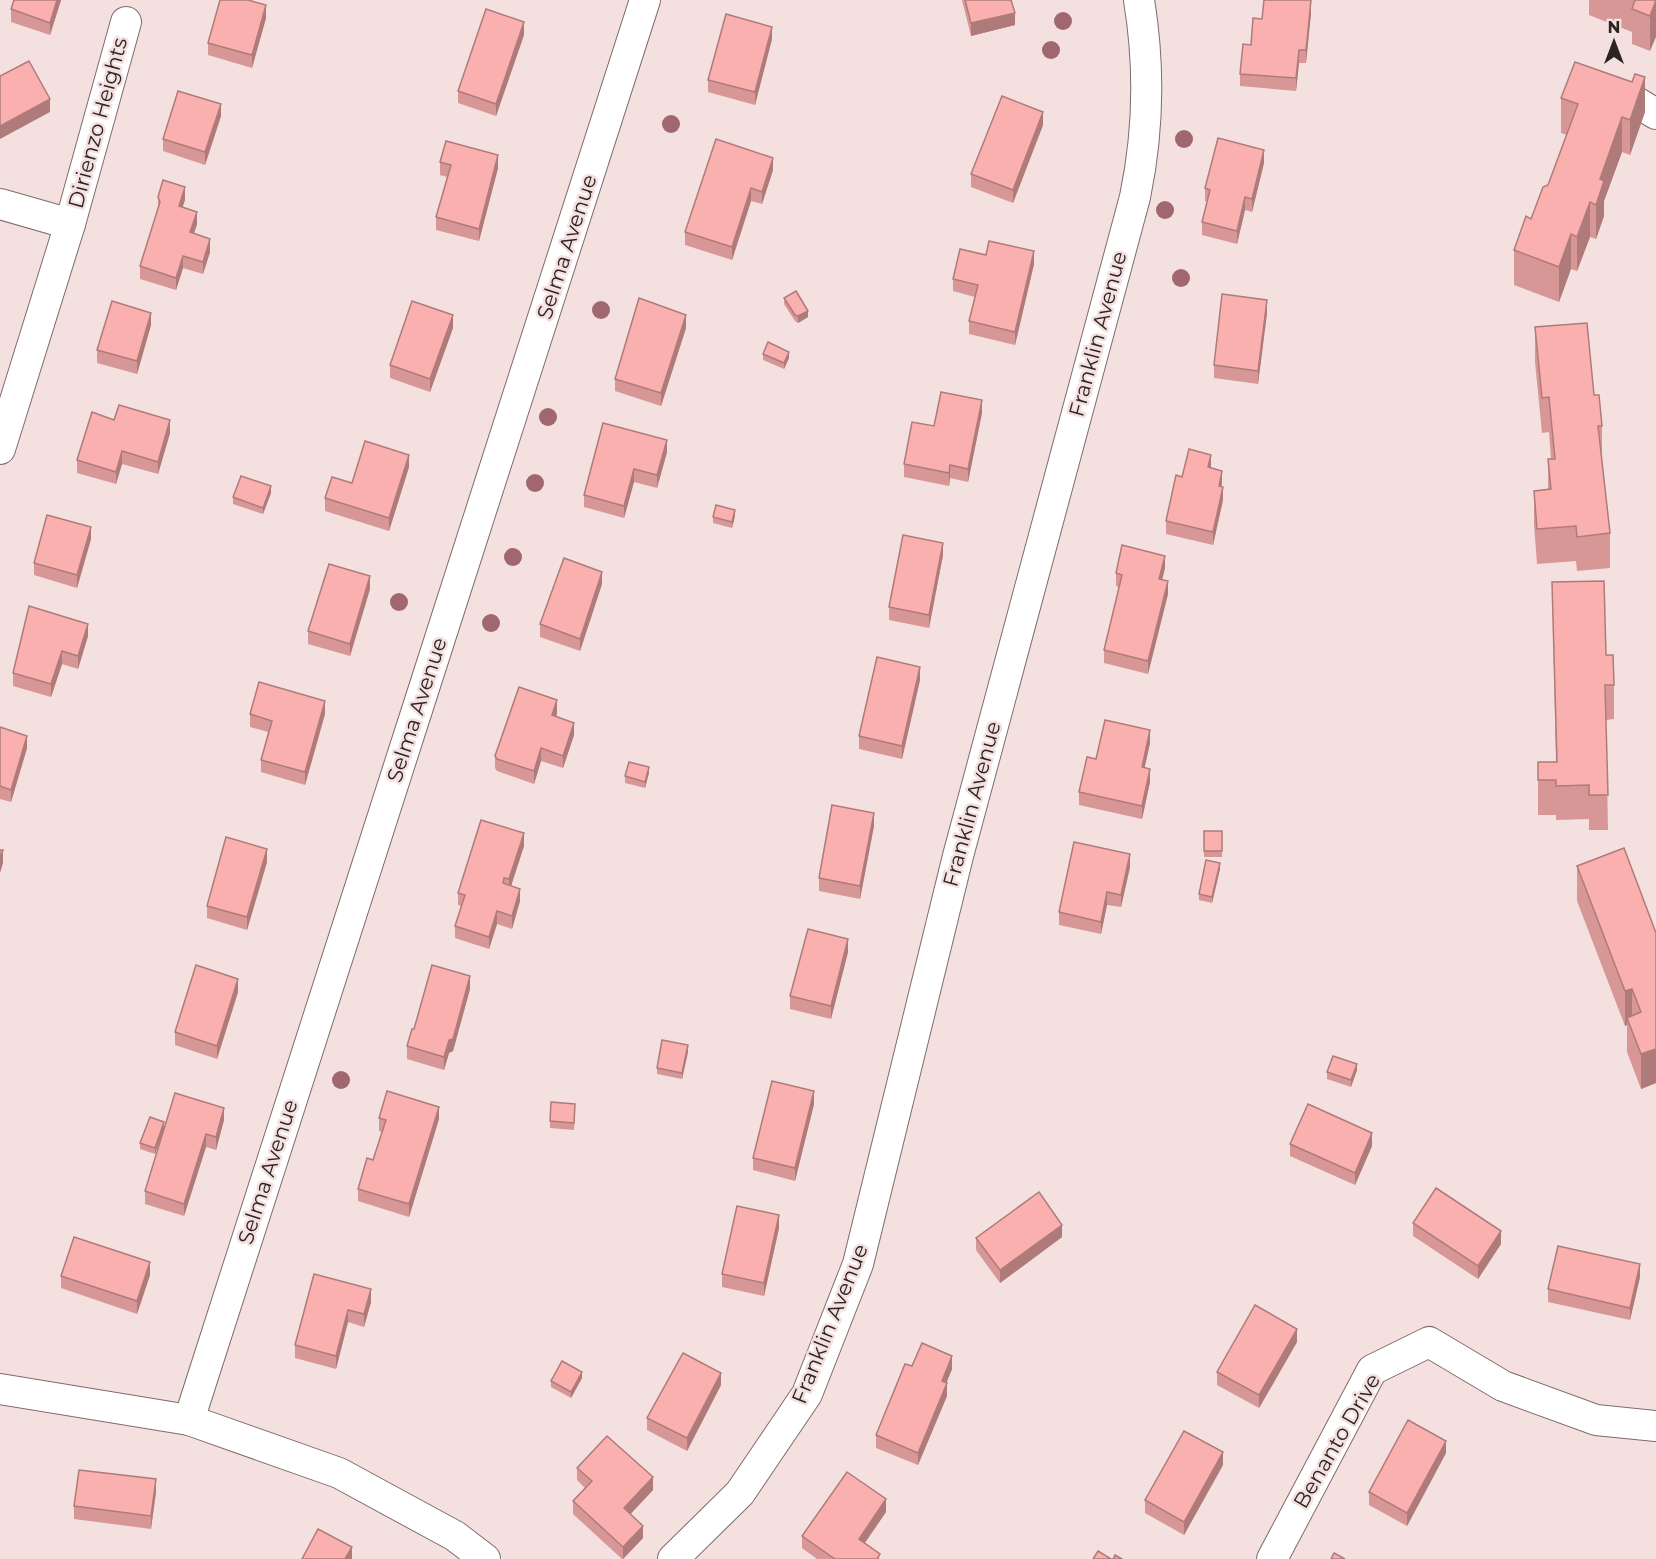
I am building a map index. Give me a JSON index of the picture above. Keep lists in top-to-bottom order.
{
  "streets": {
    "street": [
      "Dirienzo Heights",
      "Selma Avenue",
      "Franklin Avenue",
      "Benanto Drive"
    ]
  },
  "north": "top"
}
